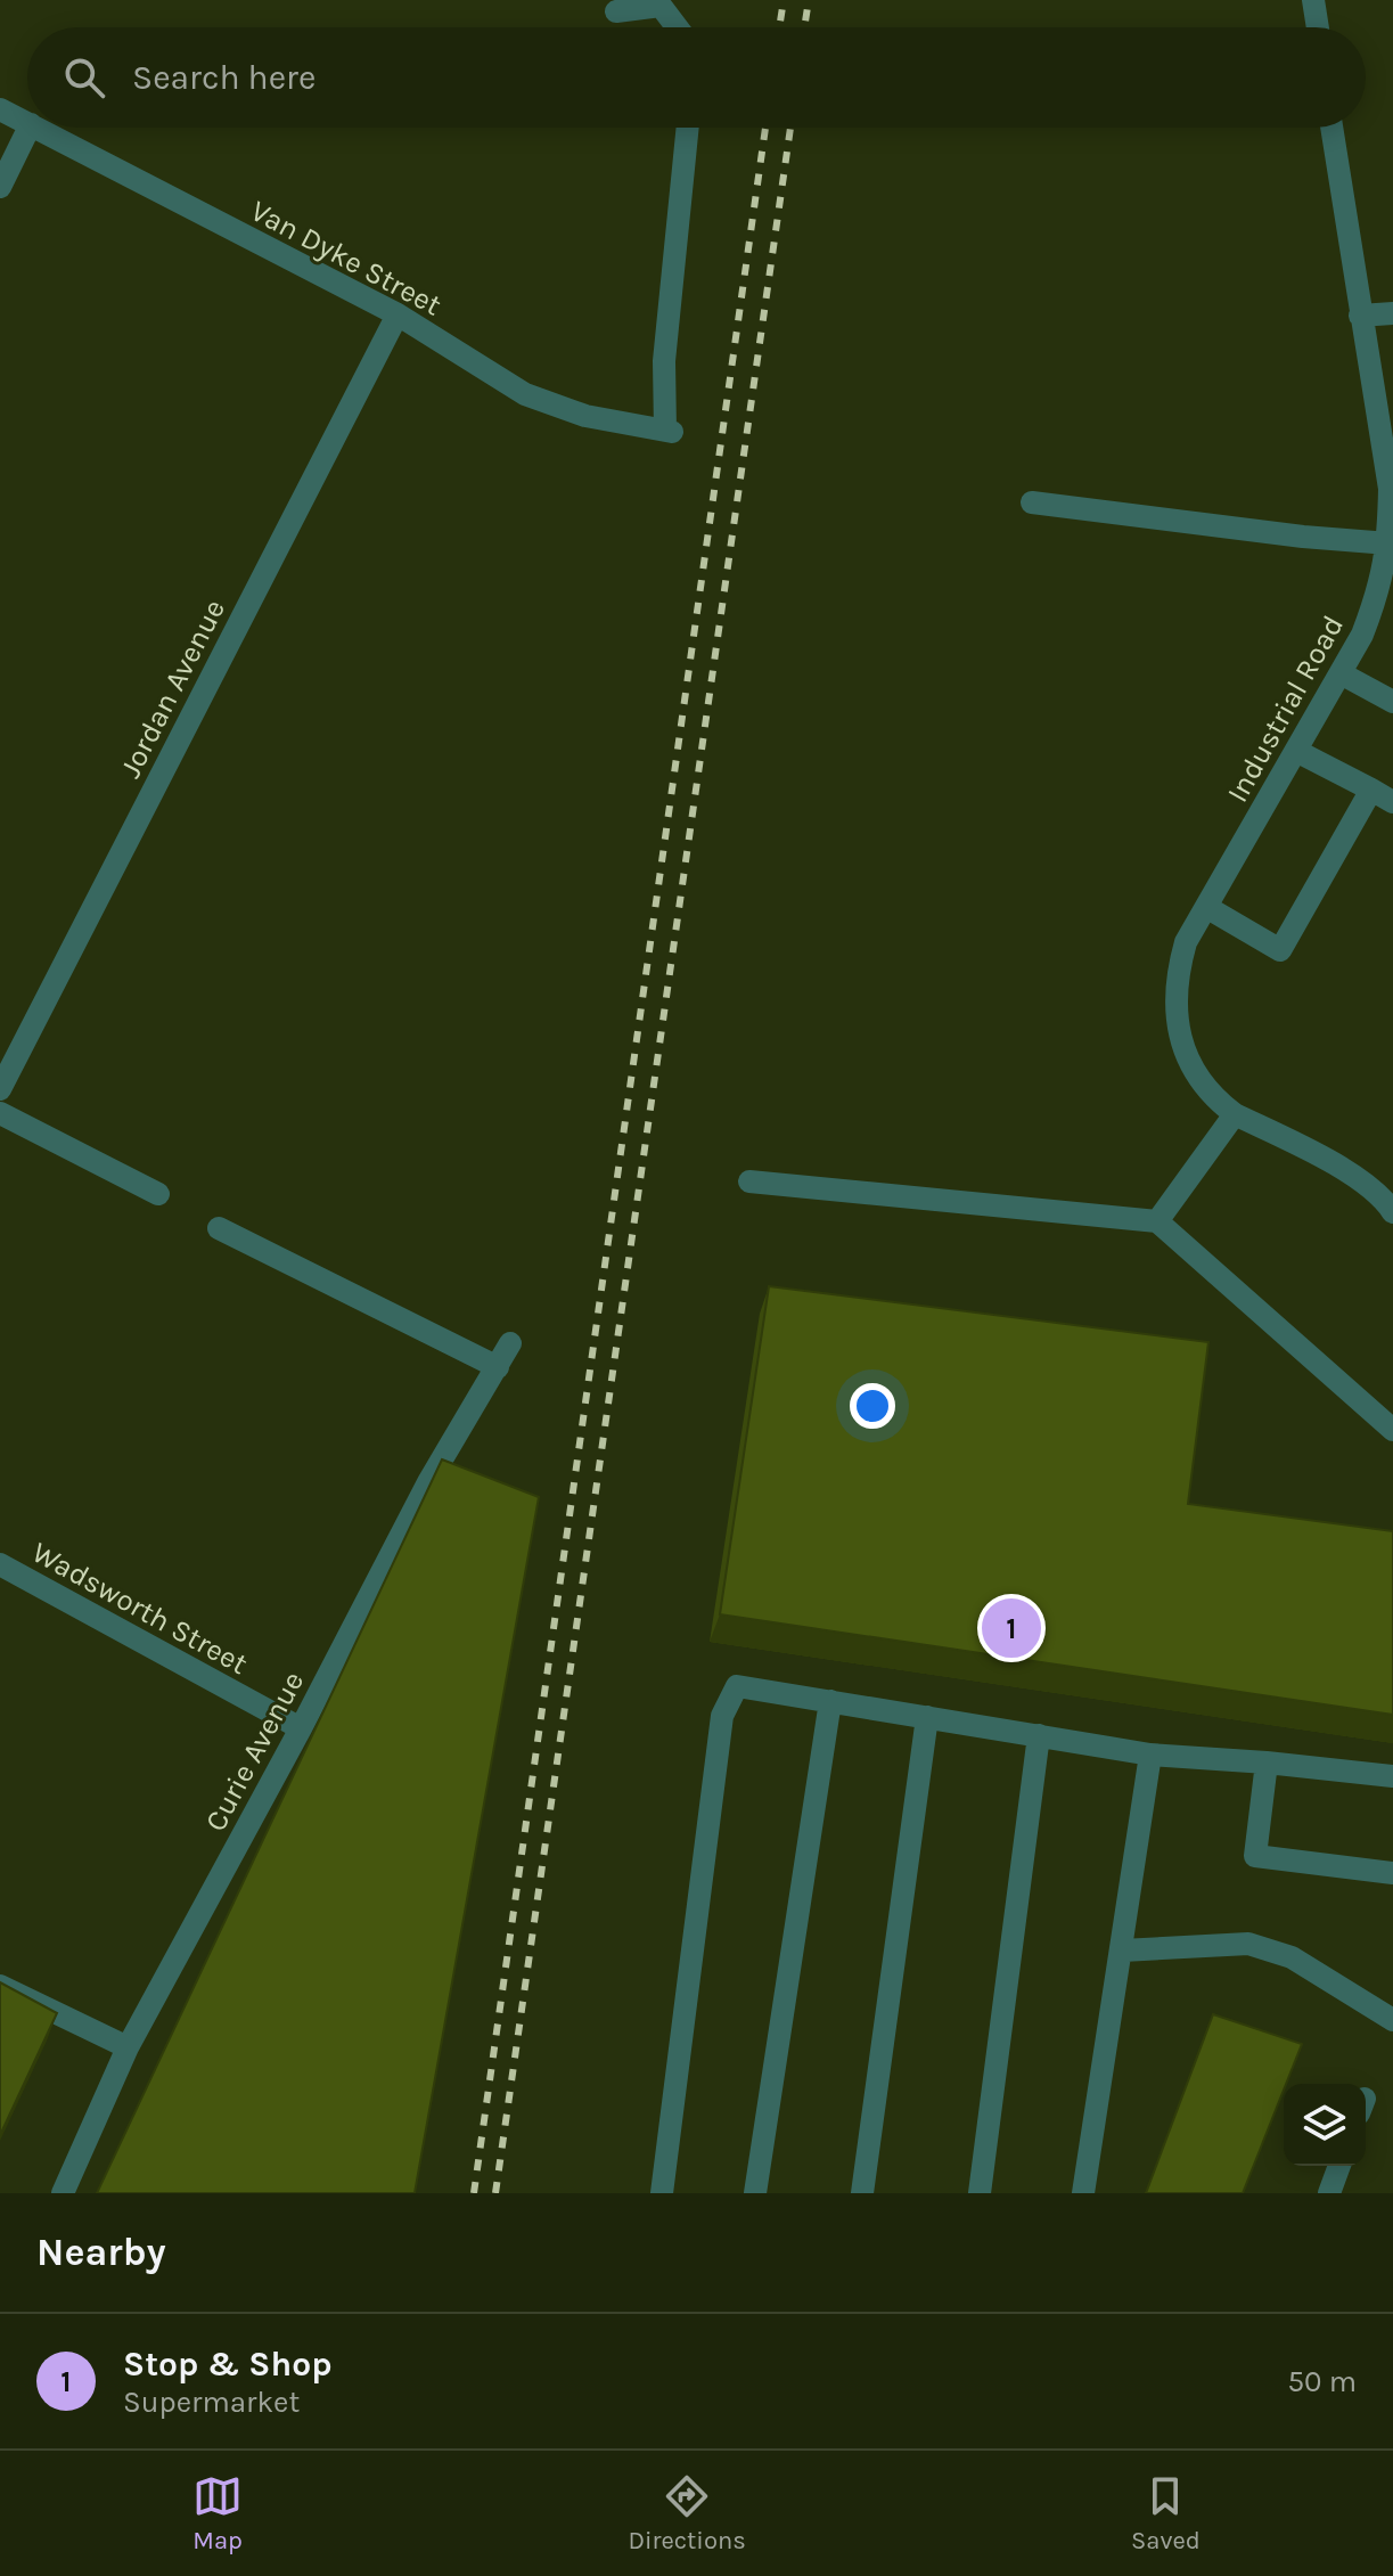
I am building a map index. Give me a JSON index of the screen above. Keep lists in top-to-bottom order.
{
  "streets": {
    "street": [
      "Van Dyke Street",
      "Jordan Avenue",
      "Industrial Road",
      "Wadsworth Street",
      "Curie Avenue"
    ]
  },
  "crossings": [
    ["Van Dyke Street", "Jordan Avenue"],
    ["Wadsworth Street", "Curie Avenue"]
  ],
  "page": {
    "search": "Search here",
    "pins": "1",
    "heading": "Nearby",
    "list": [
      {
        "mark": "1",
        "name": "Stop & Shop",
        "note": "Supermarket",
        "value": "50 m"
      }
    ],
    "nav": ["Map", "Directions", "Saved"]
  }
}
